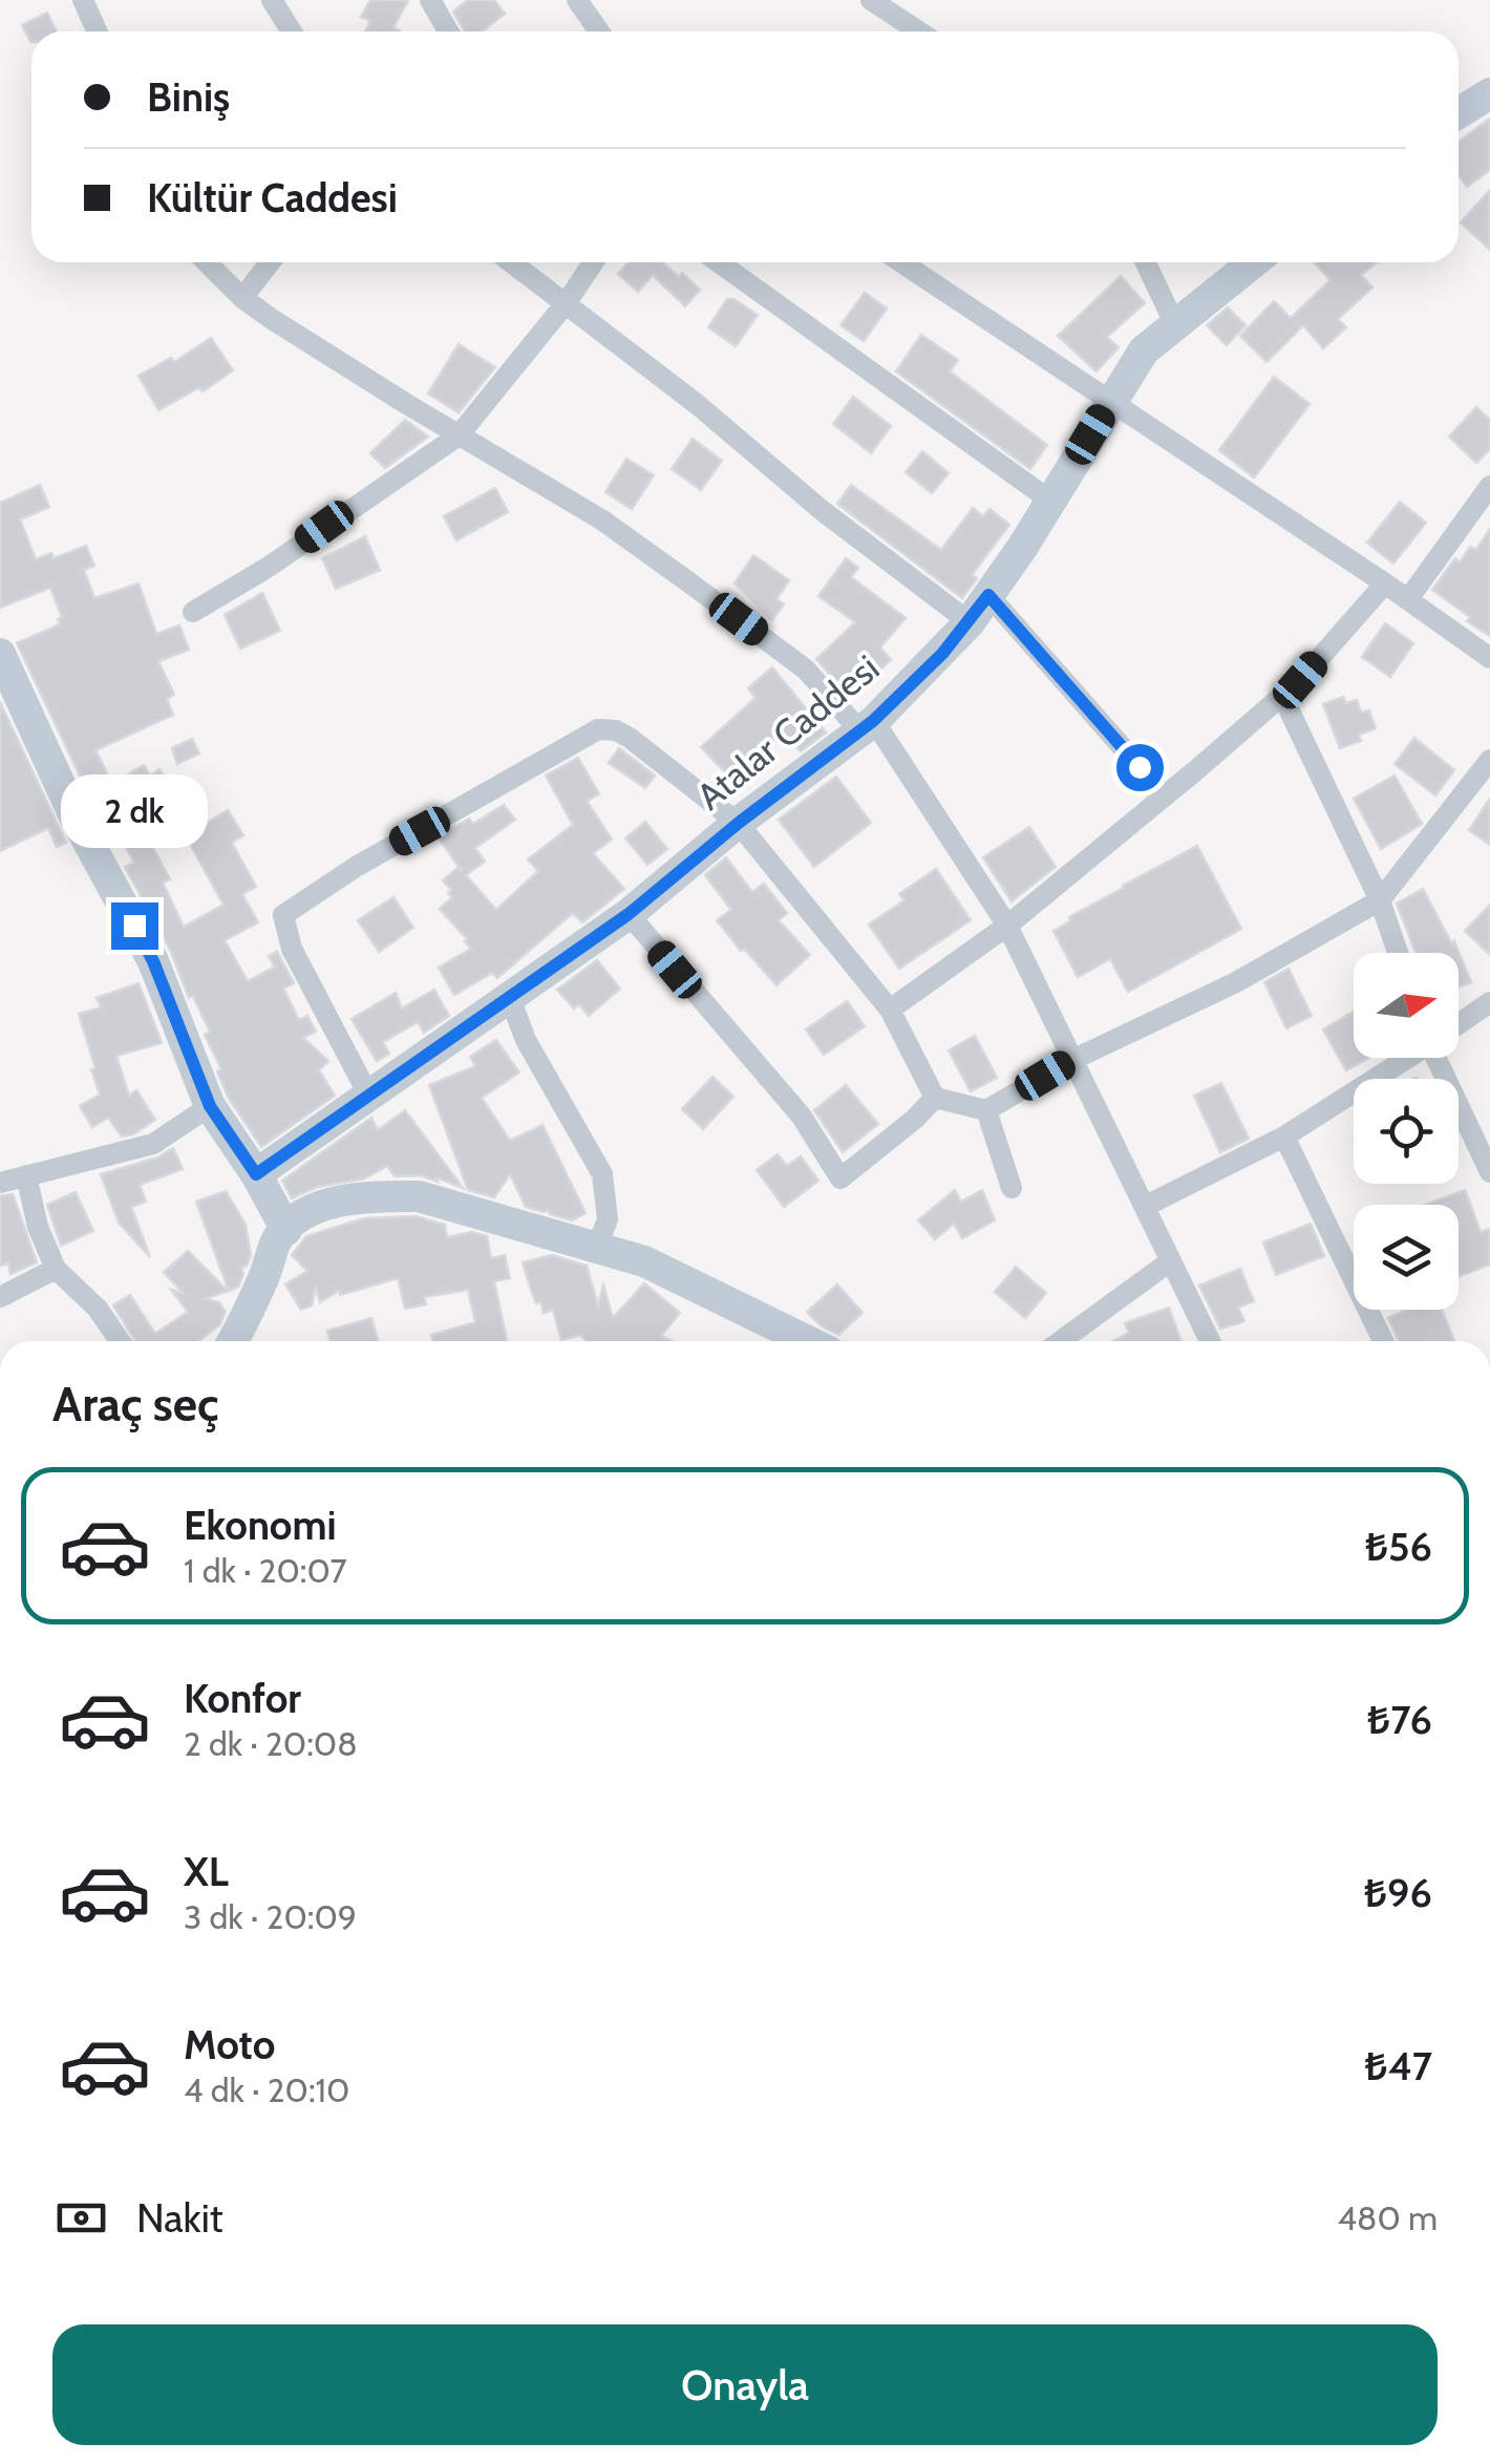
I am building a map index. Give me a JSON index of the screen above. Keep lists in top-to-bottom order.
{
  "streets": {
    "street": ["Atalar Caddesi"]
  },
  "north": "right",
  "page": {
    "banner": ["Biniş", "Kültür Caddesi"],
    "bubble": "2 dk",
    "heading": "Araç seç",
    "list": [
      {
        "name": "Ekonomi",
        "note": "1 dk · 20:07",
        "value": "₺56"
      },
      {
        "name": "Konfor",
        "note": "2 dk · 20:08",
        "value": "₺76"
      },
      {
        "name": "XL",
        "note": "3 dk · 20:09",
        "value": "₺96"
      },
      {
        "name": "Moto",
        "note": "4 dk · 20:10",
        "value": "₺47"
      }
    ],
    "pay": ["Nakit", "480 m"],
    "buttons": "Onayla"
  }
}
